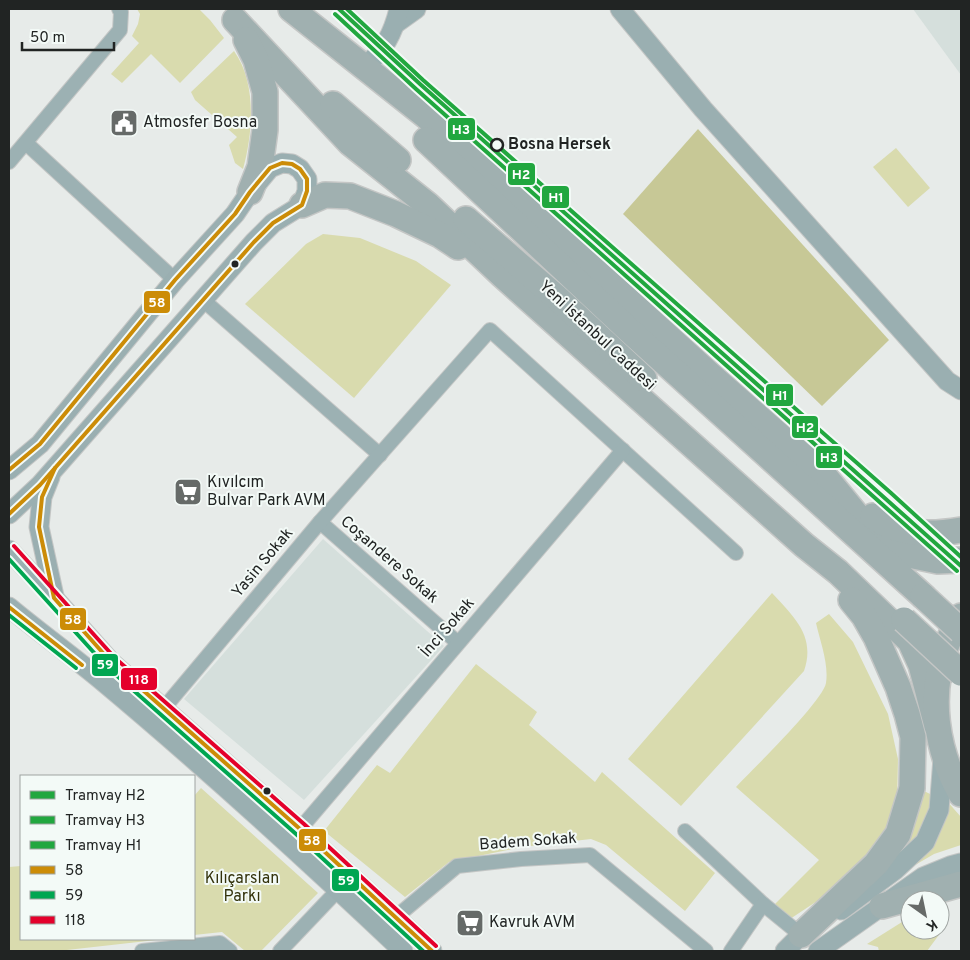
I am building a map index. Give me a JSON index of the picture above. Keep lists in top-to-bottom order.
{
  "streets": {
    "highway": ["Yeni İstanbul Caddesi"],
    "street": [
      "Coşandere Sokak",
      "Yasin Sokak",
      "İnci Sokak",
      "Badem Sokak"
    ]
  },
  "crossings": [
    ["Coşandere Sokak", "Yasin Sokak"],
    ["Coşandere Sokak", "İnci Sokak"],
    ["Yasin Sokak", "İnci Sokak"]
  ],
  "parks": ["Kılıçarslan Parkı"],
  "places": {
    "public building": ["Atmosfer Bosna"],
    "other": ["Bosna Hersek"],
    "supermarket": ["Kıvılcım Bulvar Park AVM", "Kavruk AVM"]
  },
  "lines": [
    "tram line H2",
    "tram line H1",
    "tram line H3",
    "transit line 58",
    "transit line 118",
    "transit line 59"
  ],
  "legend": [
    "Tramvay H2",
    "Tramvay H3",
    "Tramvay H1",
    "58",
    "59",
    "118"
  ],
  "scale_bar": "50 m",
  "north": "bottom right"
}
